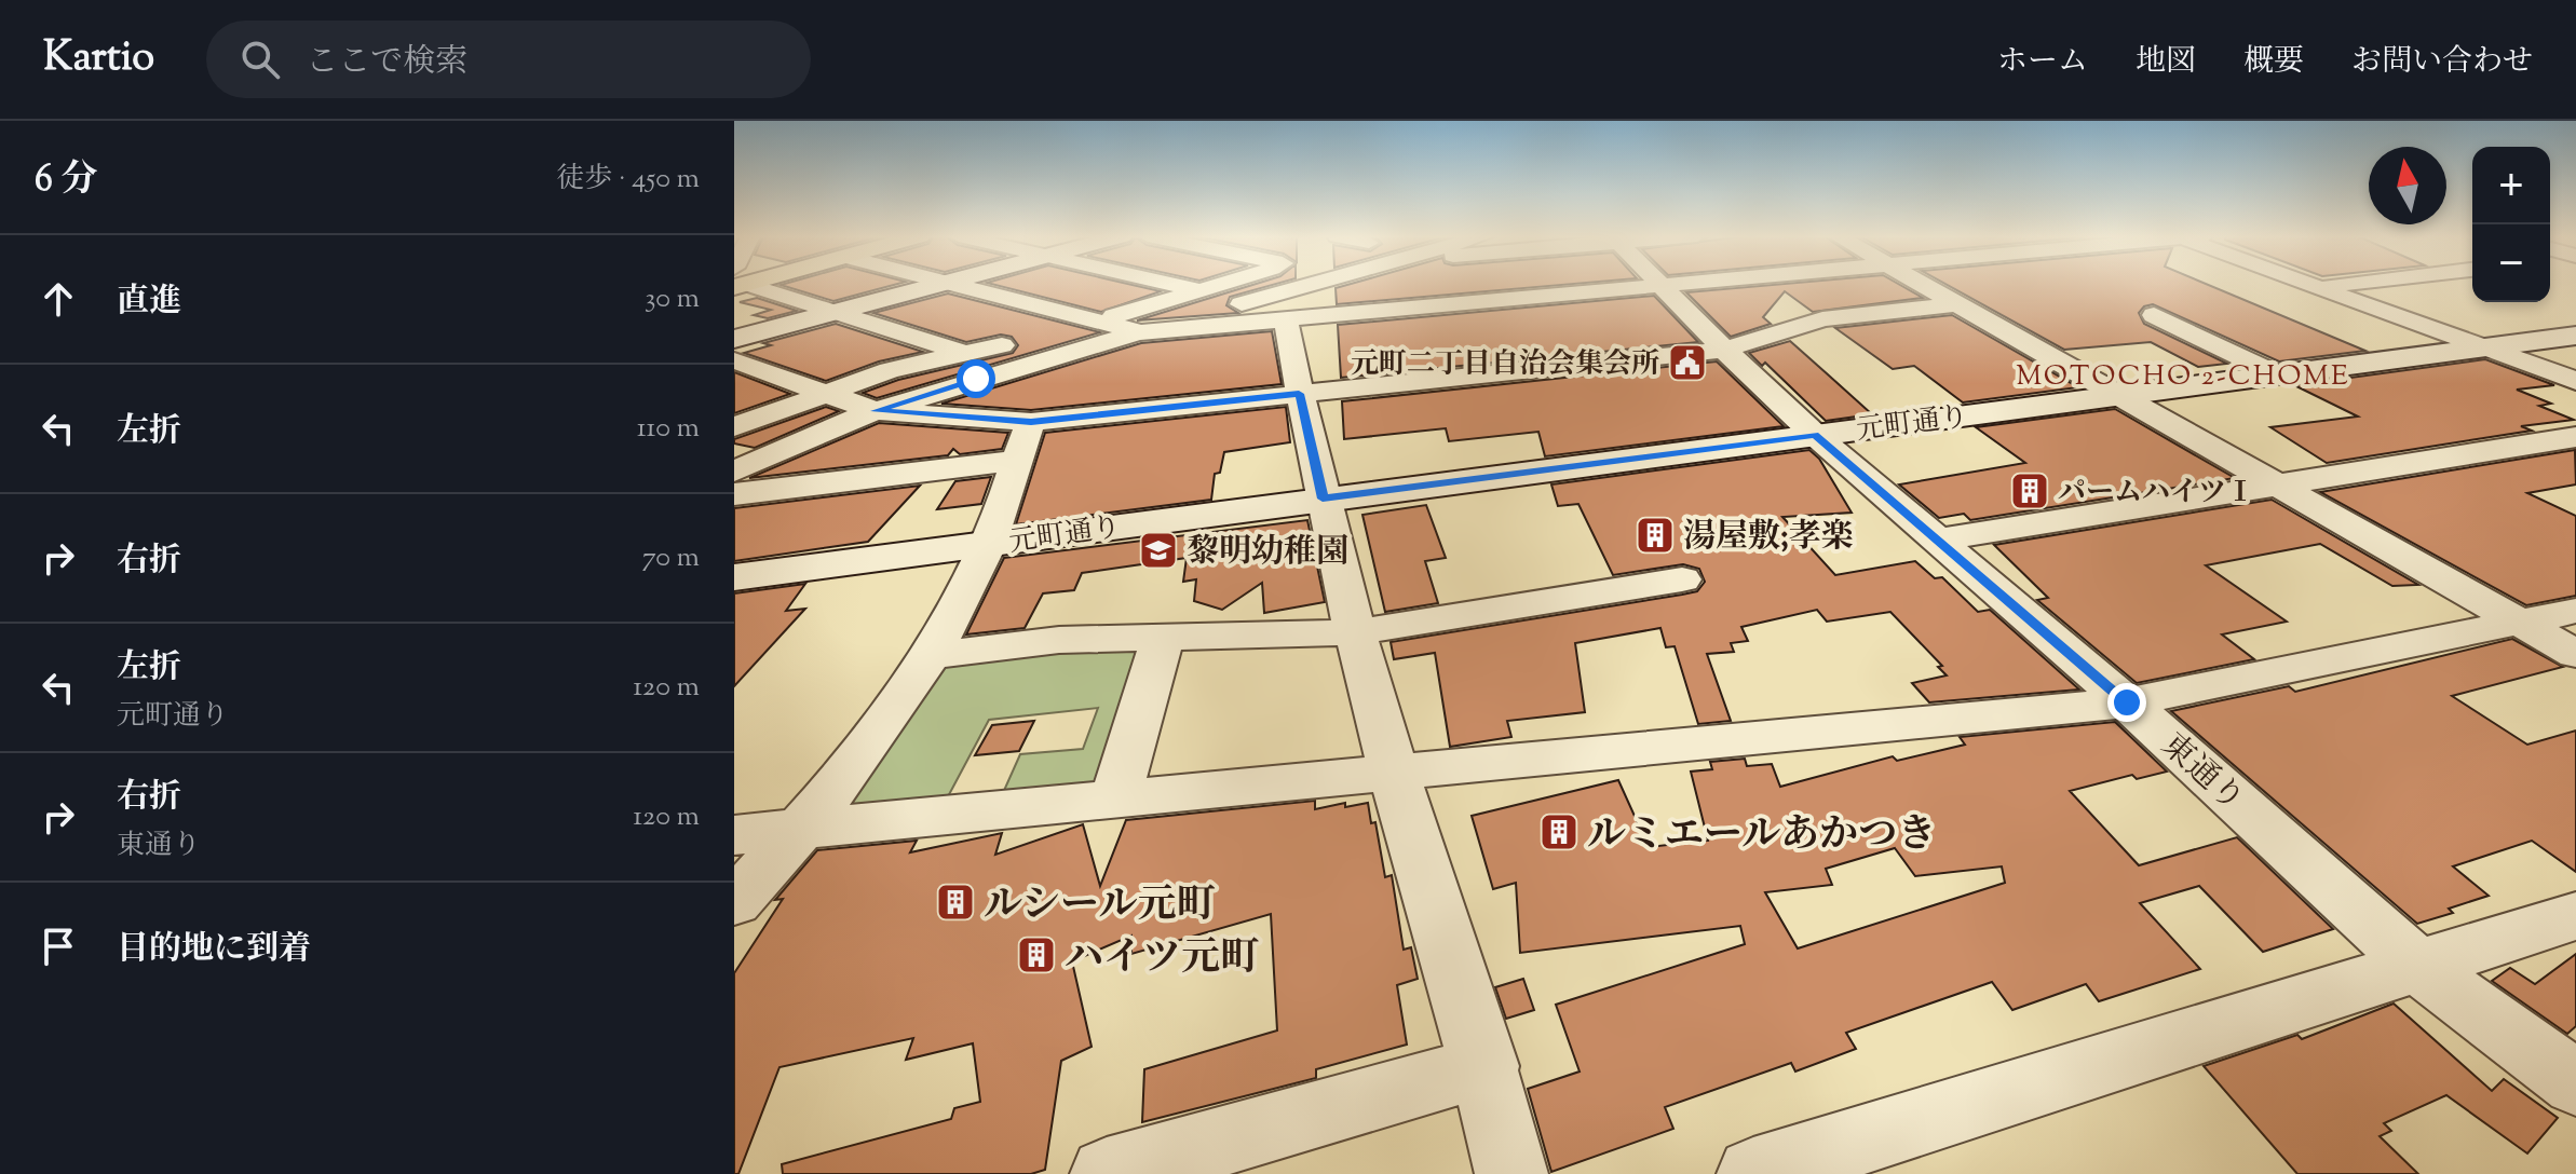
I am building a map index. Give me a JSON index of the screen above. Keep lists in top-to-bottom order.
{
  "streets": {
    "street": ["元町通り", "東通り"]
  },
  "crossings": [
    ["元町通り", "東通り"]
  ],
  "districts": ["MOTOCHO 2-CHOME"],
  "places": {
    "public building": ["元町二丁目自治会集会所"],
    "building": [
      "パームハイツⅠ",
      "湯屋敷;孝楽",
      "ルミエールあかつき",
      "ルシール元町",
      "ハイツ元町"
    ],
    "school or university": ["黎明幼稚園"]
  },
  "north": "top",
  "page": {
    "header": "Kartio",
    "search": "ここで検索",
    "nav": [
      "ホーム",
      "地図",
      "概要",
      "お問い合わせ"
    ],
    "heading": ["6 分", "徒歩 · 450 m"],
    "map_buttons": ["+", "−"],
    "list": [
      ["直進", "30 m"],
      ["左折", "110 m"],
      ["右折", "70 m"],
      ["左折", "元町通り", "120 m"],
      ["右折", "東通り", "120 m"],
      "目的地に到着"
    ]
  }
}
